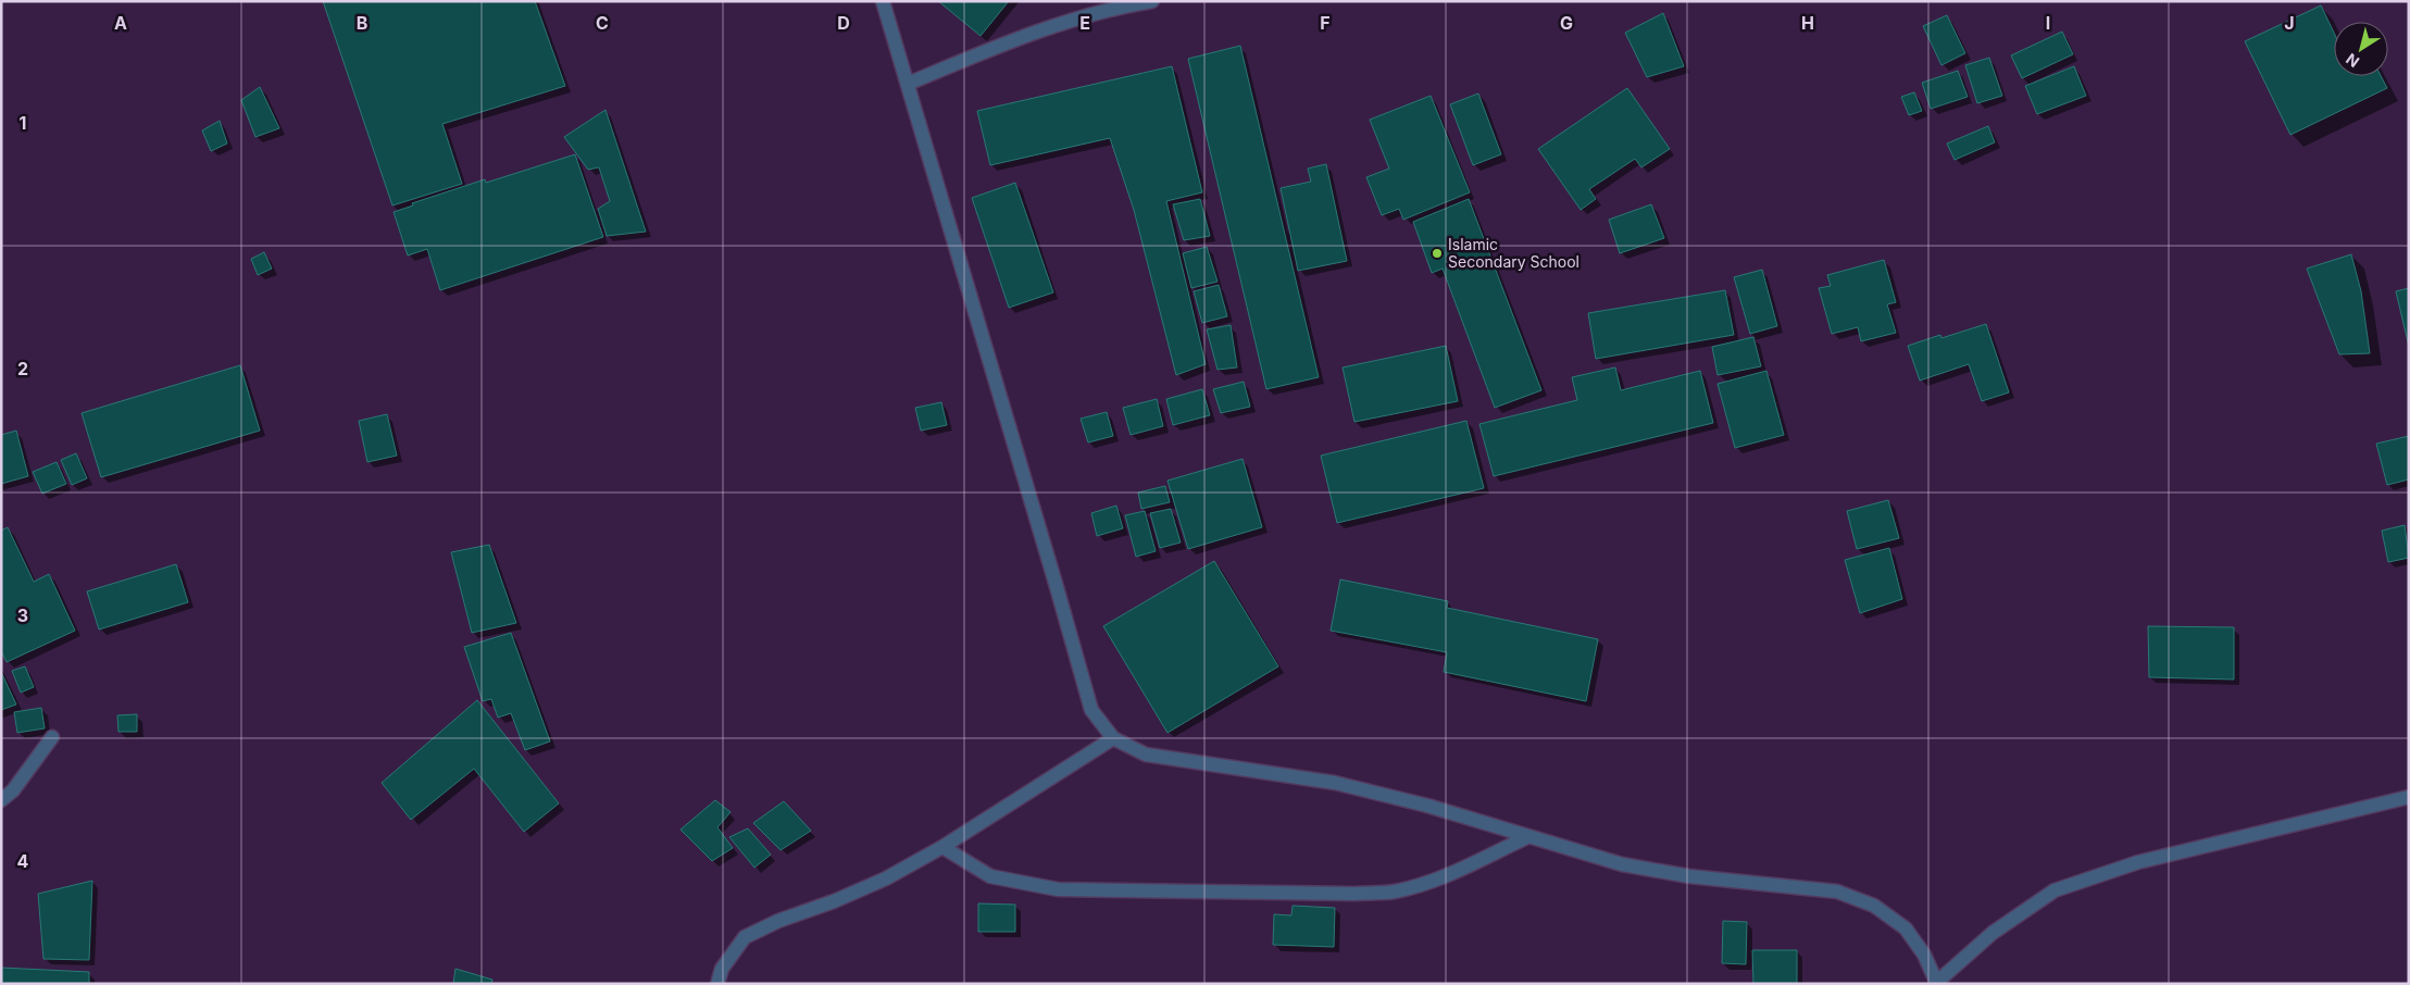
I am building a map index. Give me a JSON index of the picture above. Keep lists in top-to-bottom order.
{
  "places": ["Islamic Secondary School"],
  "north": "bottom left",
  "grid": {
    "columns": [
      "A",
      "B",
      "C",
      "D",
      "E",
      "F",
      "G",
      "H",
      "I",
      "J"
    ],
    "rows": [
      "1",
      "2",
      "3",
      "4"
    ]
  }
}
